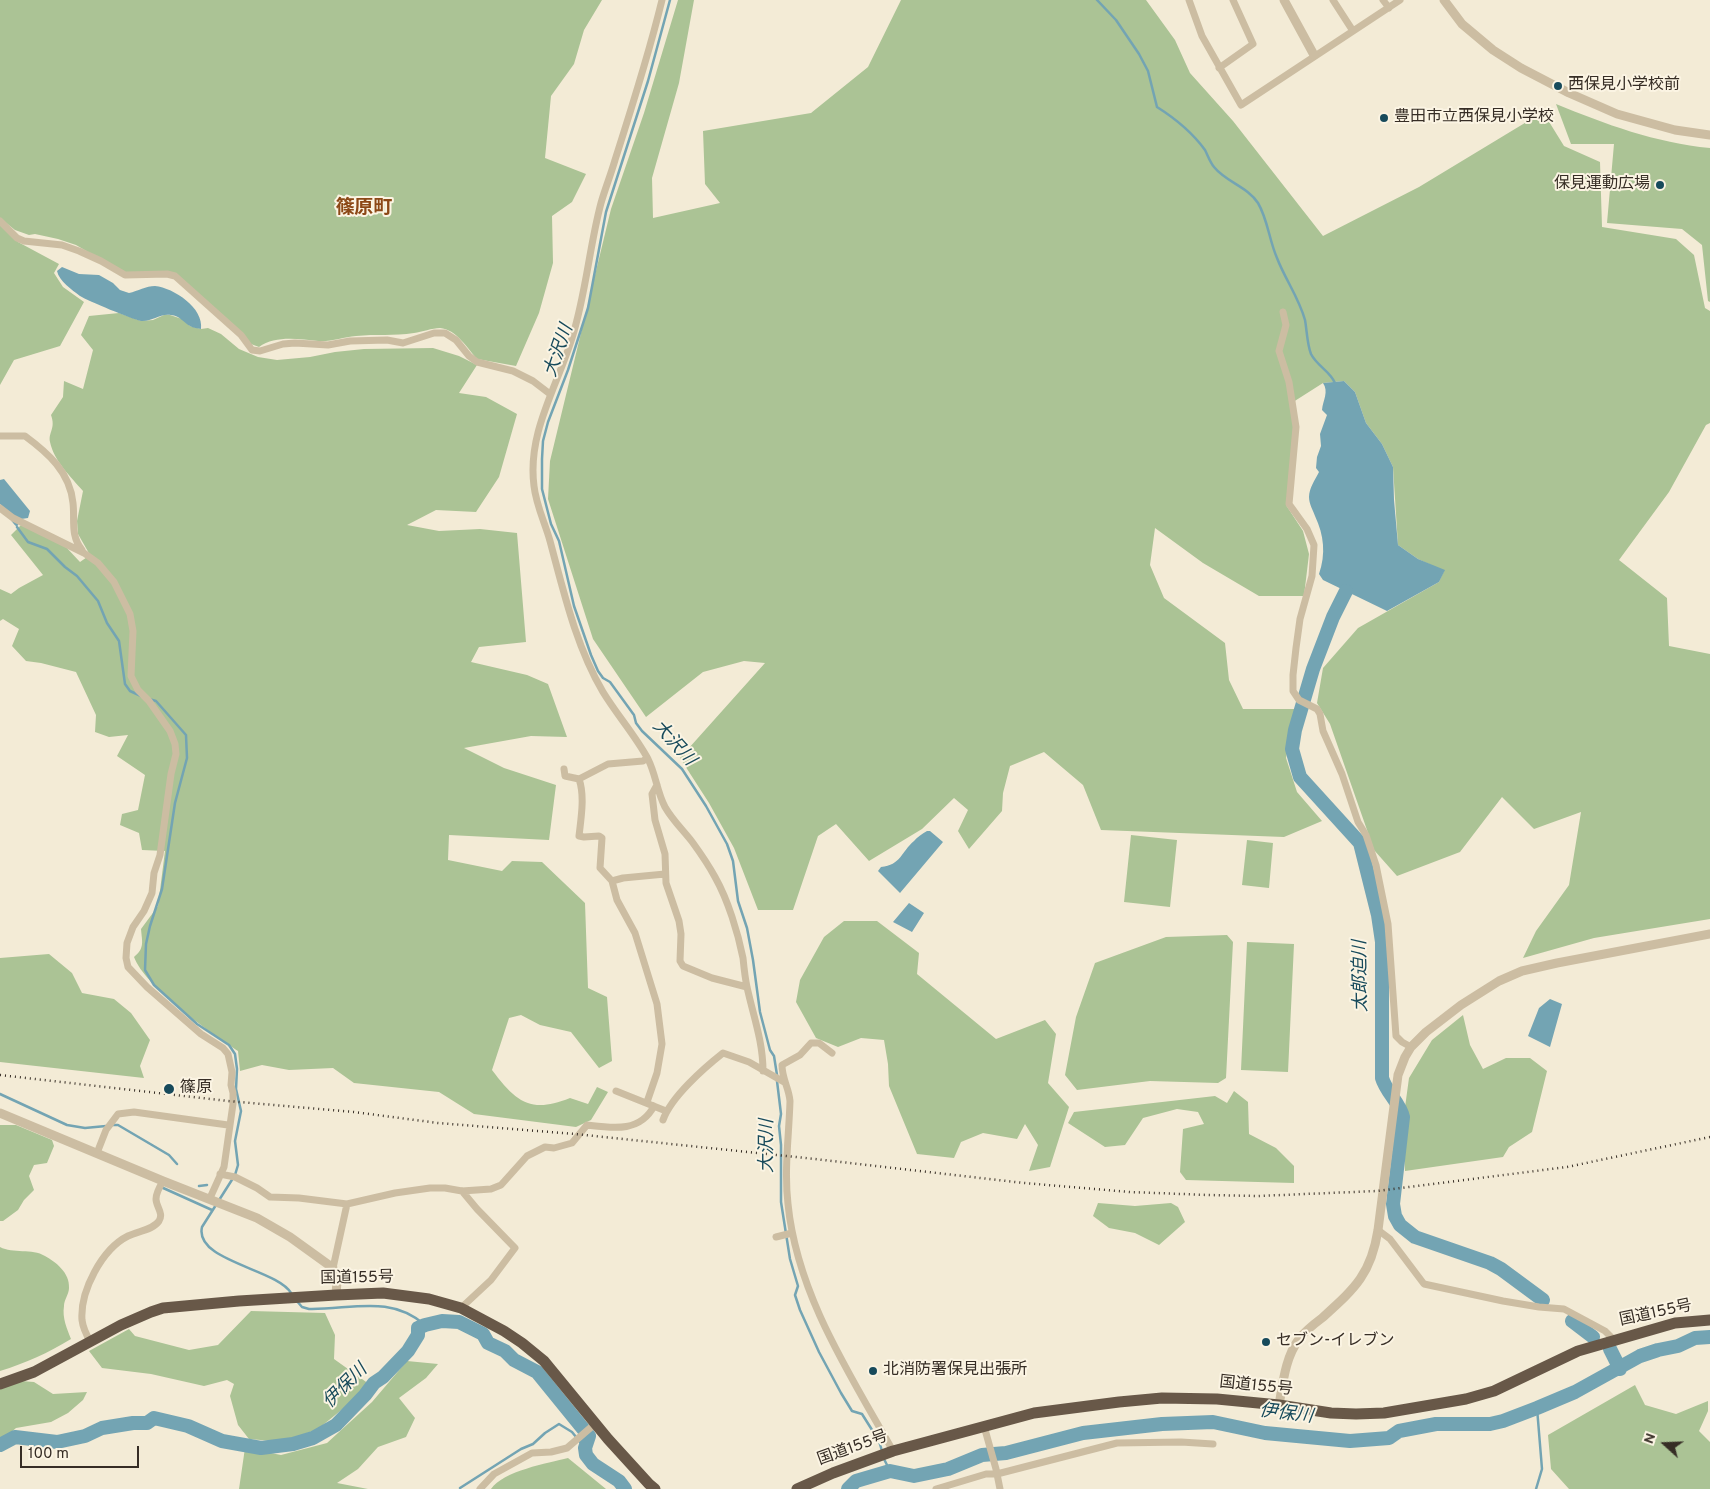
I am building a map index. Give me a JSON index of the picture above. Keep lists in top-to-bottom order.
{
  "streets": {
    "highway": ["国道155号"]
  },
  "districts": ["篠原町"],
  "water": ["大沢川", "太郎迫川", "伊保川"],
  "places": [
    "西保見小学校前",
    "豊田市立西保見小学校",
    "保見運動広場",
    "篠原",
    "セブン-イレブン",
    "北消防署保見出張所"
  ],
  "scale_bar": "100 m",
  "north": "left"
}
